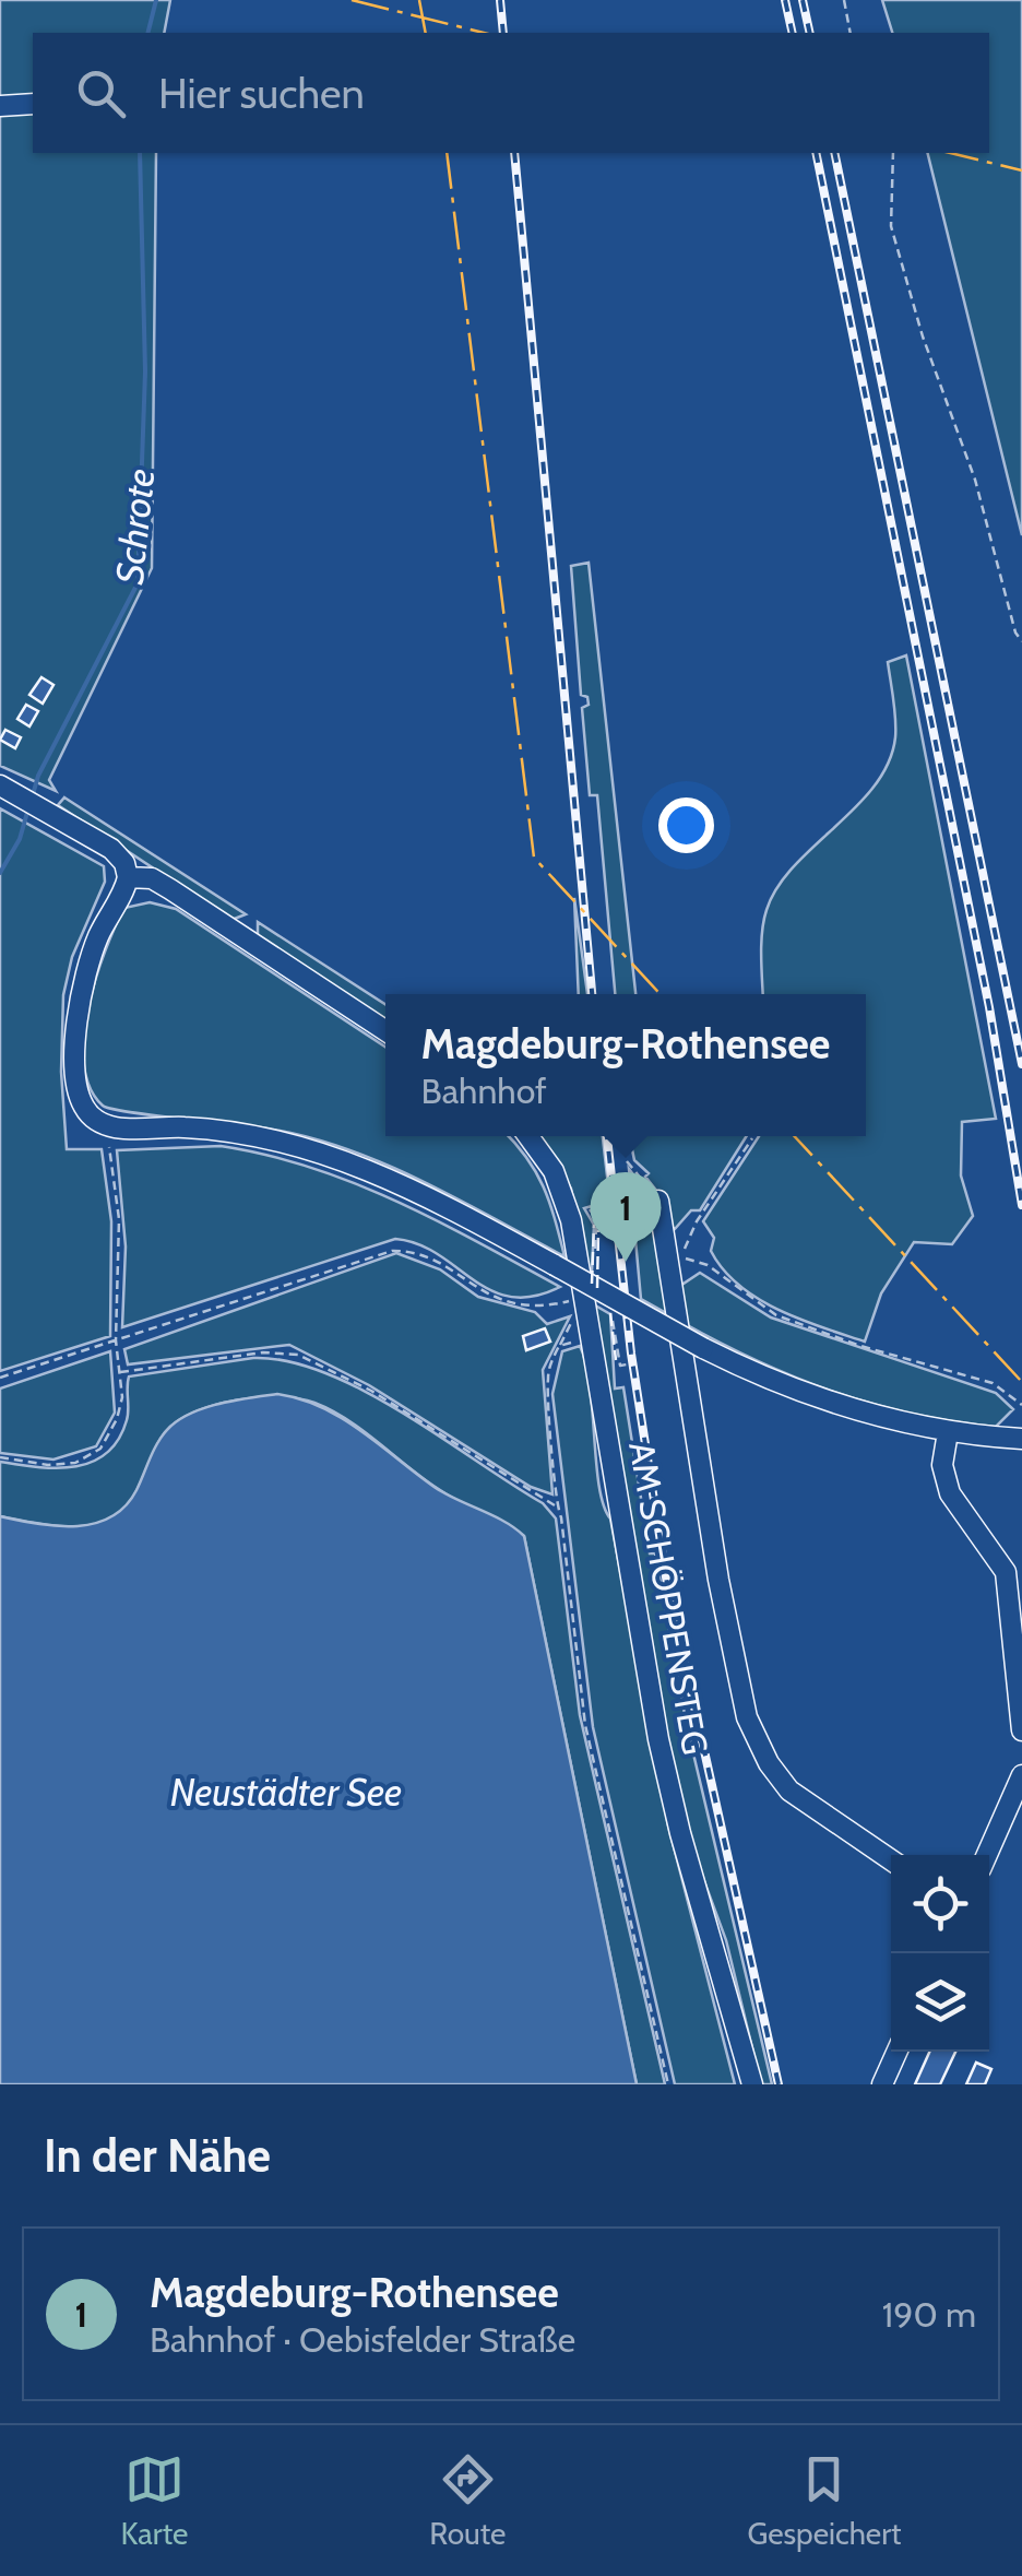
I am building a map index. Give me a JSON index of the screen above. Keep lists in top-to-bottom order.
{
  "streets": {
    "street": ["AM SCHÖPPENSTEG"]
  },
  "water": ["Schrote", "Neustädter See"],
  "page": {
    "search": "Hier suchen",
    "popup": ["Magdeburg-Rothensee", "Bahnhof"],
    "pins": "1",
    "heading": "In der Nähe",
    "list": [
      {
        "mark": "1",
        "name": "Magdeburg-Rothensee",
        "note": "Bahnhof · Oebisfelder Straße",
        "value": "190 m"
      }
    ],
    "nav": ["Karte", "Route", "Gespeichert"]
  }
}
